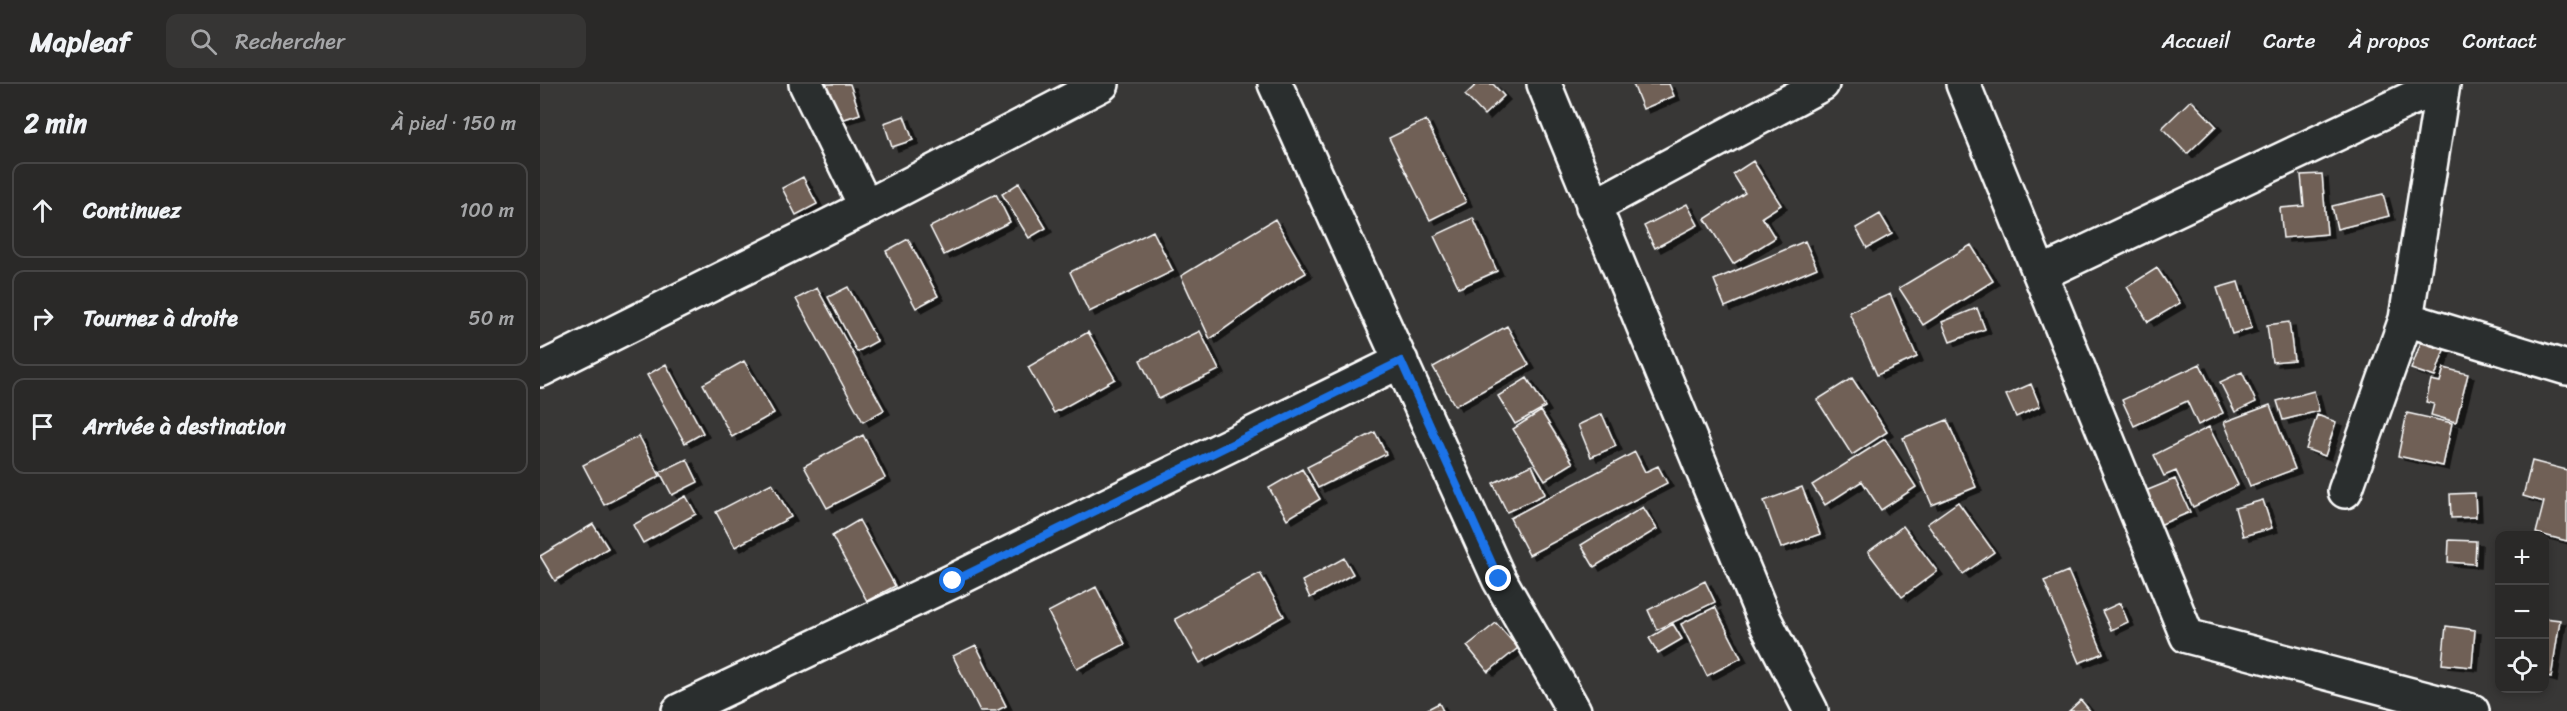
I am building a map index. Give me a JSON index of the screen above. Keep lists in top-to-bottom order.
{
  "page": {
    "header": "Mapleaf",
    "search": "Rechercher",
    "nav": [
      "Accueil",
      "Carte",
      "À propos",
      "Contact"
    ],
    "heading": ["2 min", "À pied · 150 m"],
    "list": [
      ["Continuez", "100 m"],
      ["Tournez à droite", "50 m"],
      "Arrivée à destination"
    ],
    "map_buttons": ["+", "−"]
  }
}
